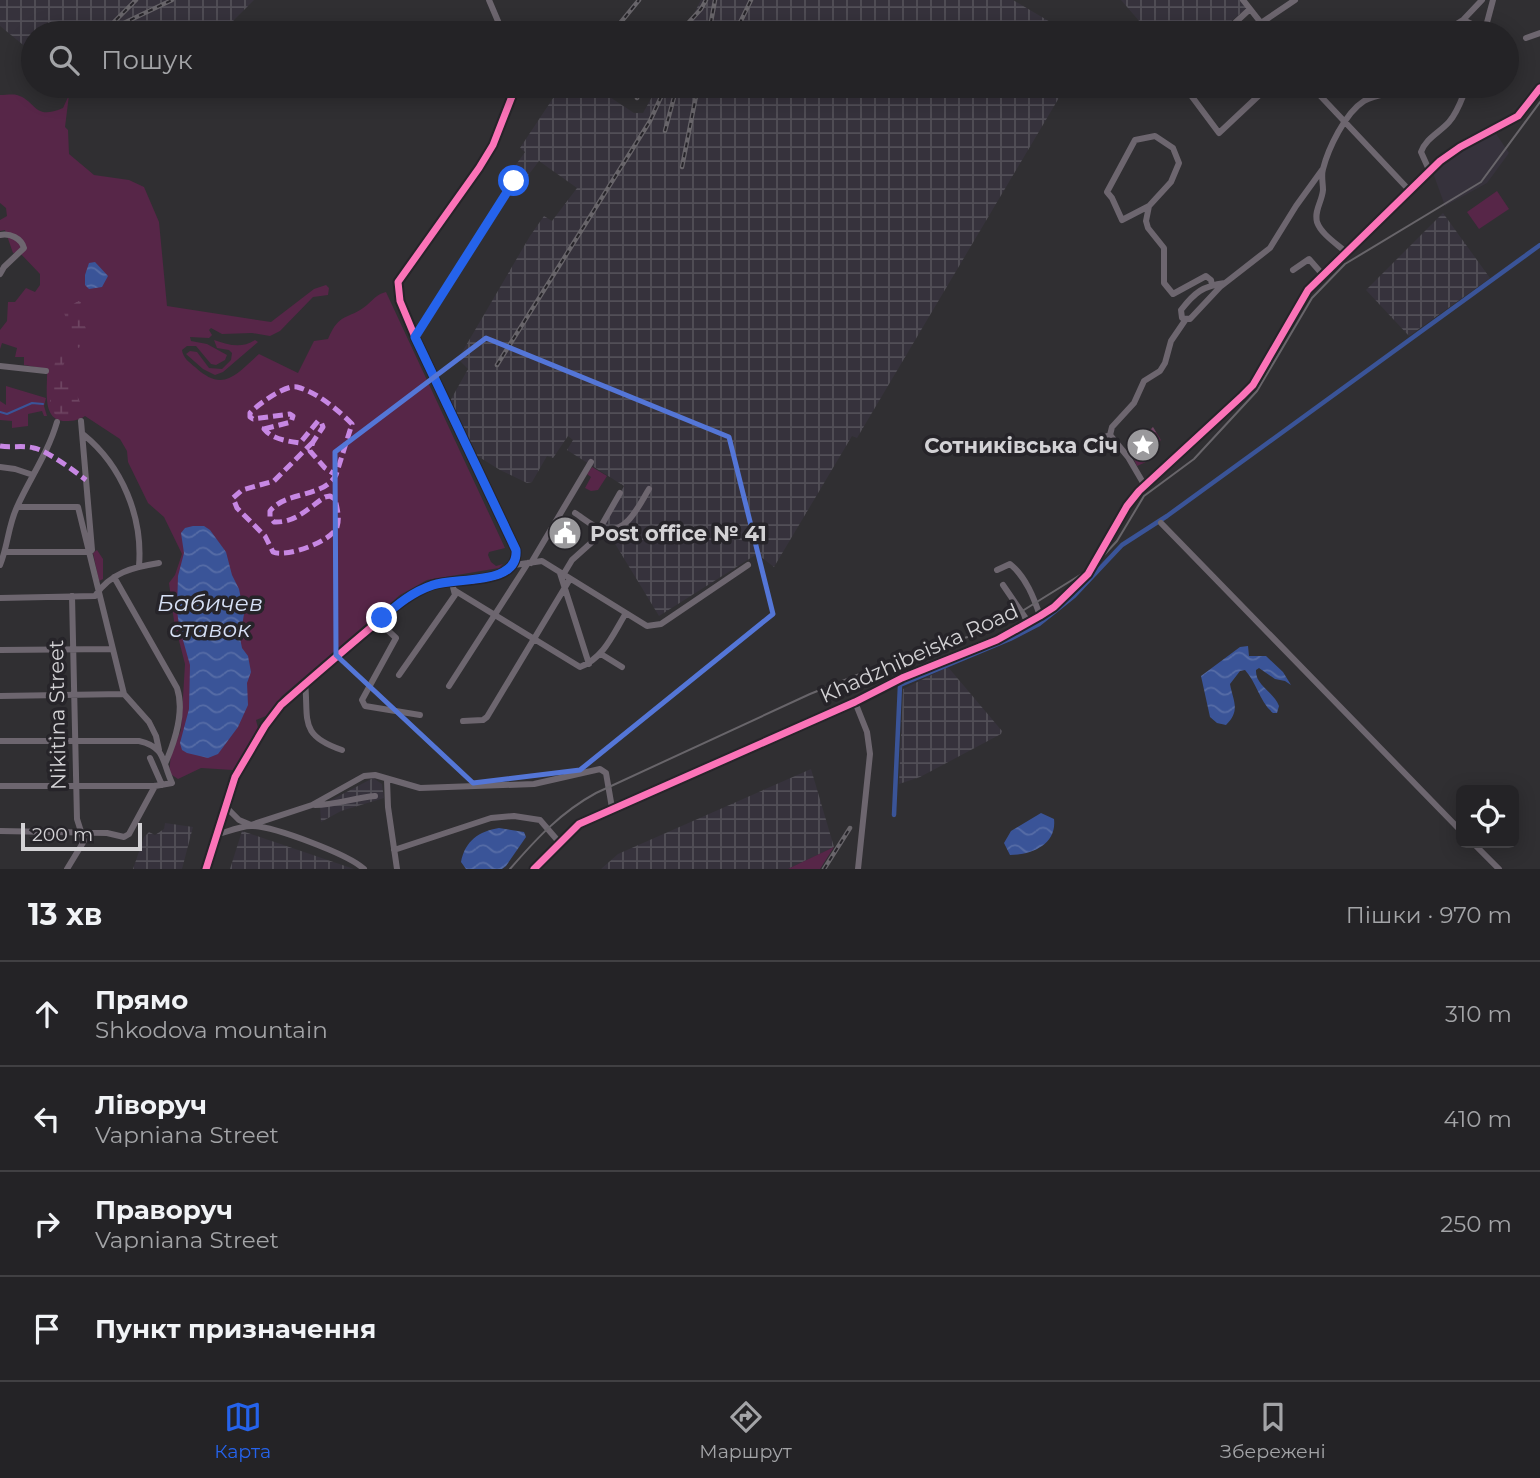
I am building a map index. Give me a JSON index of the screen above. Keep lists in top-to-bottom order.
{
  "streets": {
    "street": ["Khadzhibeiska Road", "Nikitina Street"]
  },
  "water": ["Бабичев ставок"],
  "places": {
    "place": ["Сотниківська Січ"],
    "public building": ["Post office № 41"]
  },
  "scale_bar": "200 m",
  "page": {
    "search": "Пошук",
    "scale": "200 m",
    "heading": ["13 хв", "Пішки · 970 m"],
    "list": [
      ["Прямо", "Shkodova mountain", "310 m"],
      ["Ліворуч", "Vapniana Street", "410 m"],
      ["Праворуч", "Vapniana Street", "250 m"],
      "Пункт призначення"
    ],
    "nav": ["Карта", "Маршрут", "Збережені"]
  }
}
